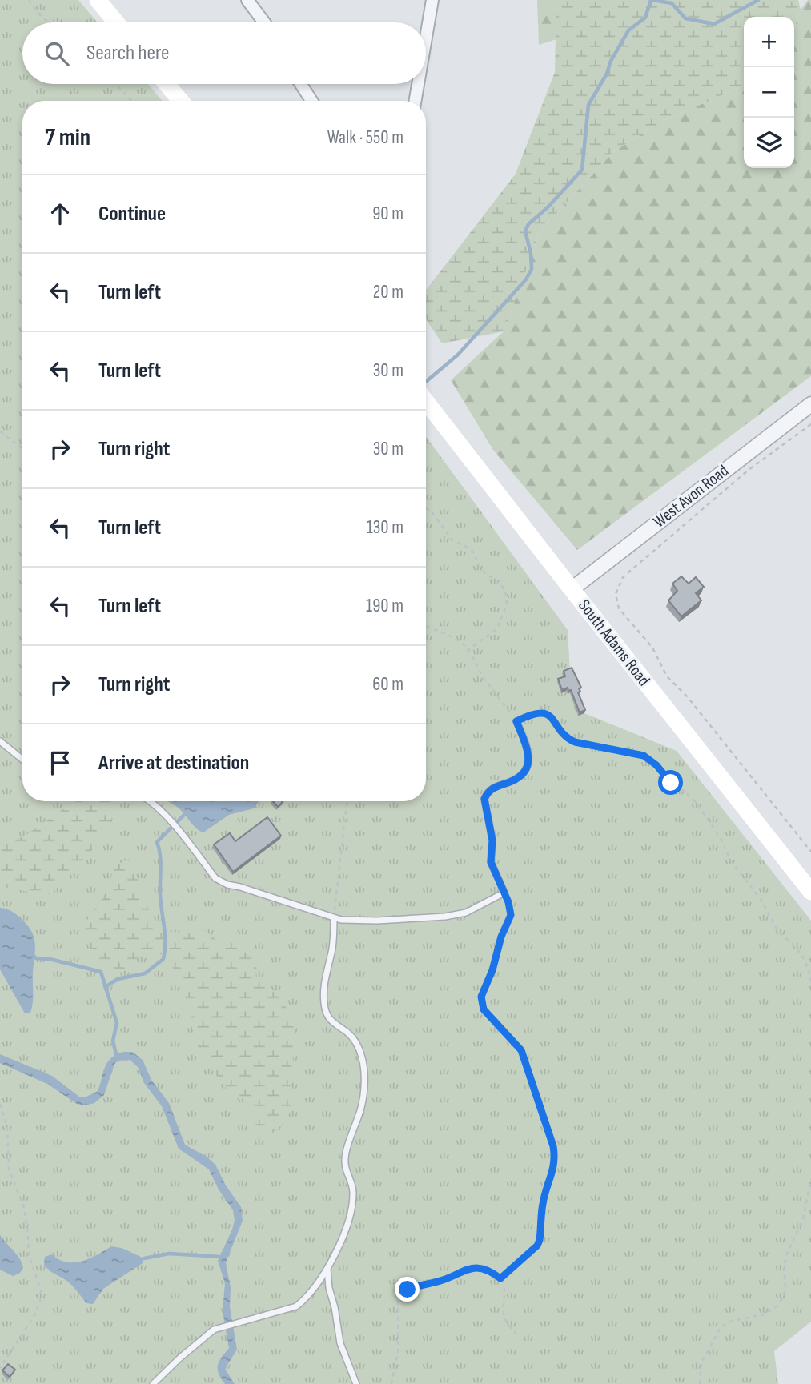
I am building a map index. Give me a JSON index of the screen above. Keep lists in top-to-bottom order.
{
  "streets": {
    "main road": ["South Adams Road"],
    "street": ["West Avon Road"]
  },
  "crossings": [
    ["West Avon Road", "South Adams Road"]
  ],
  "page": {
    "map_buttons": ["+", "−"],
    "search": "Search here",
    "heading": ["7 min", "Walk · 550 m"],
    "list": [
      ["Continue", "90 m"],
      ["Turn left", "20 m"],
      ["Turn left", "30 m"],
      ["Turn right", "30 m"],
      ["Turn left", "130 m"],
      ["Turn left", "190 m"],
      ["Turn right", "60 m"],
      "Arrive at destination"
    ]
  }
}
